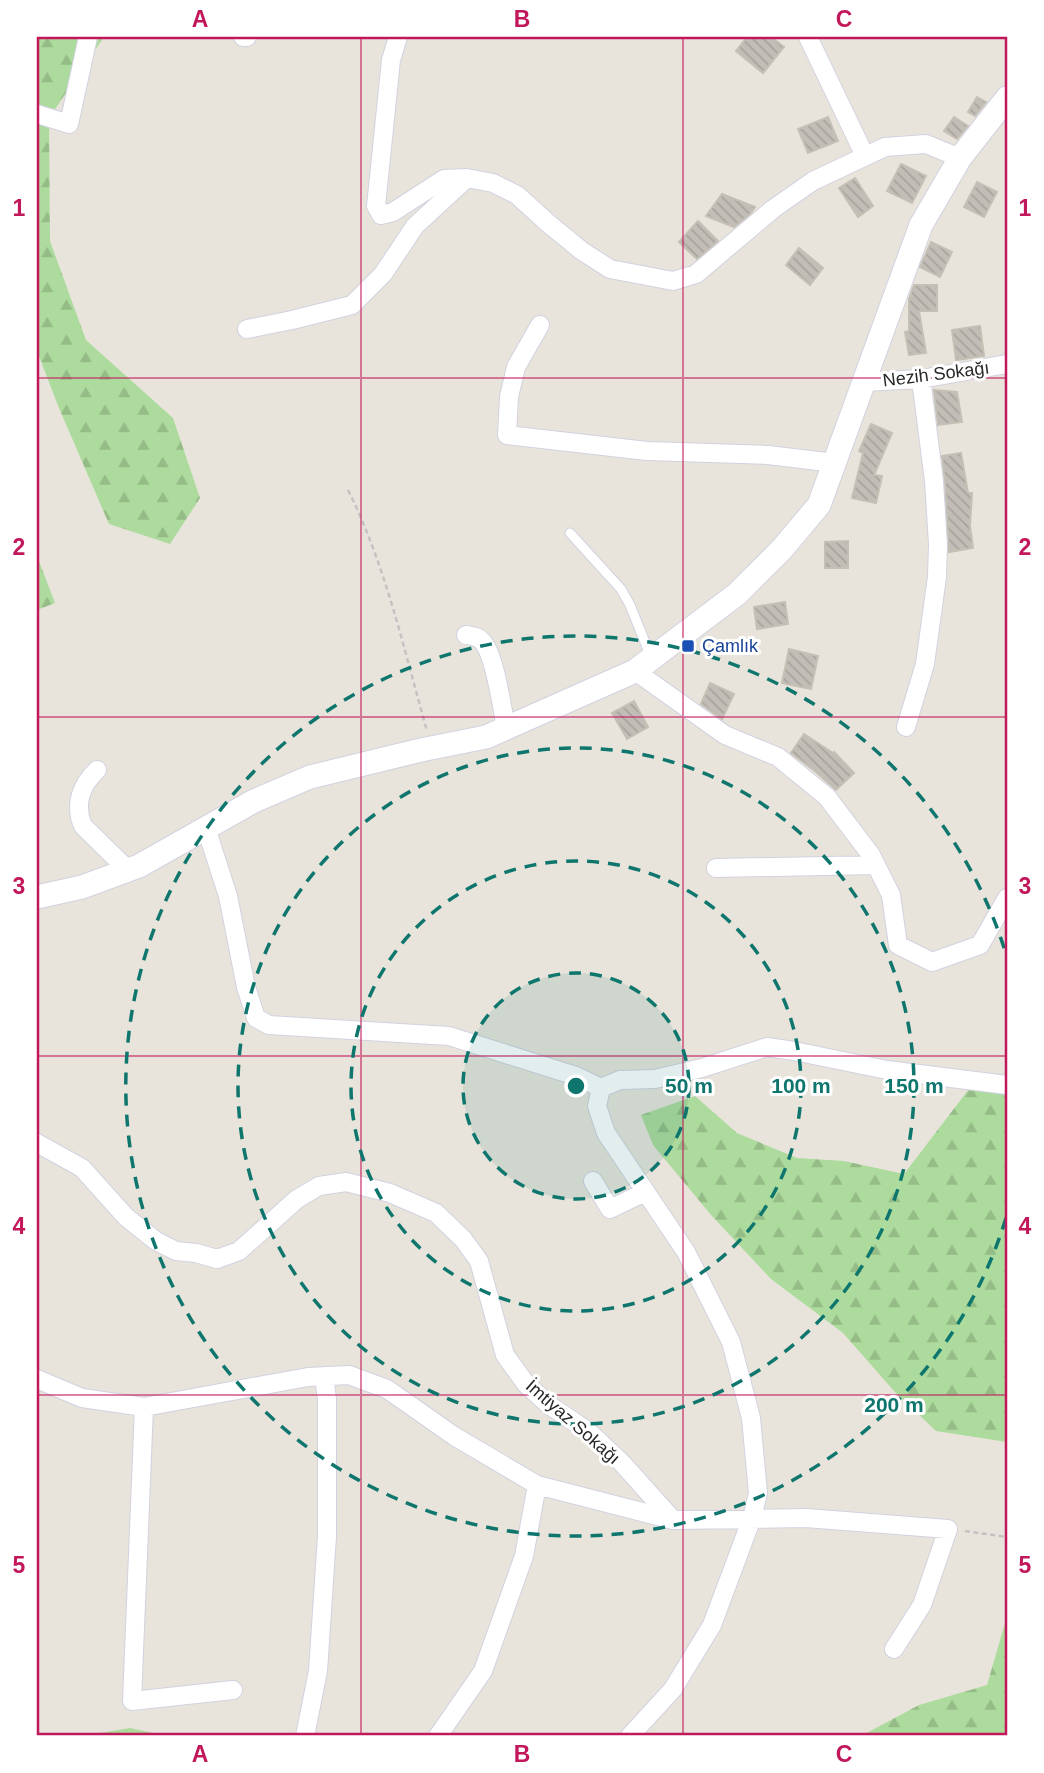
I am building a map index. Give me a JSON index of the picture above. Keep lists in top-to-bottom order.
{
  "streets": {
    "street": ["Nezih Sokağı", "İmtiyaz Sokağı"]
  },
  "places": {
    "transit": ["Çamlık"]
  },
  "grid": {
    "columns": ["A", "B", "C"],
    "rows": [
      "1",
      "2",
      "3",
      "4",
      "5"
    ]
  },
  "rings": [
    "50 m",
    "100 m",
    "150 m",
    "200 m"
  ]
}
